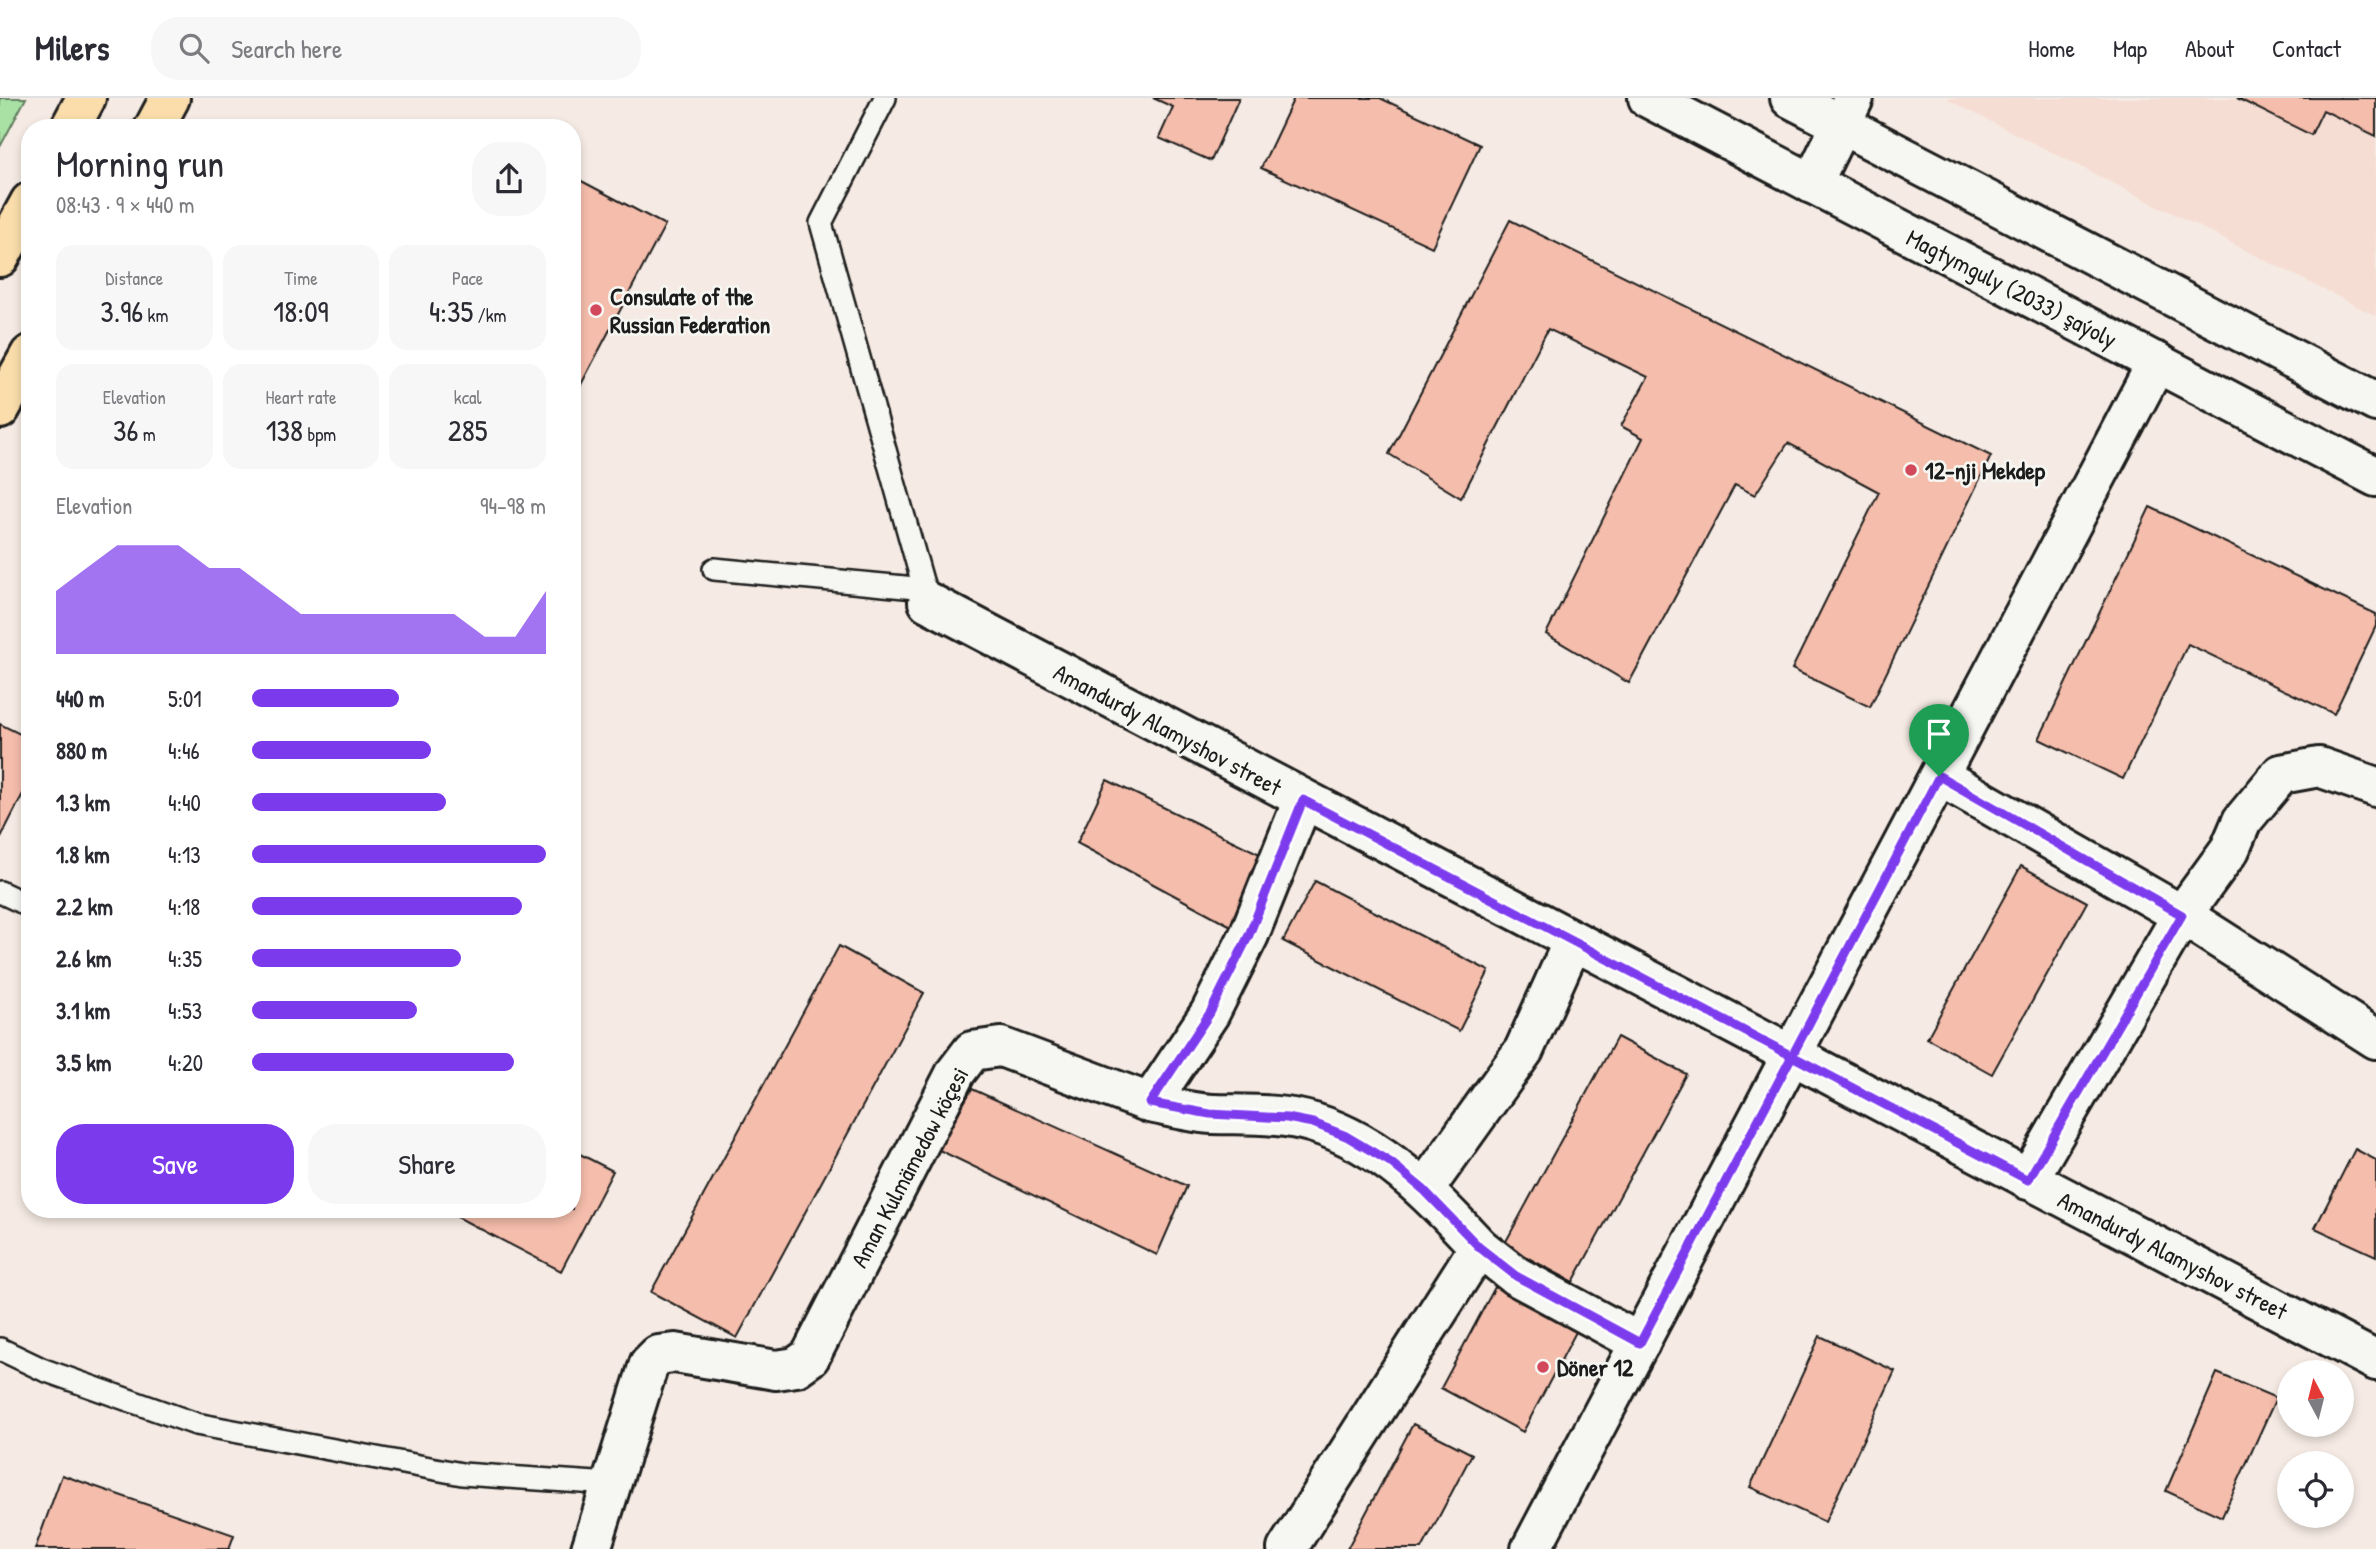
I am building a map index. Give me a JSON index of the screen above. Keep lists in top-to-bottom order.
{
  "streets": {
    "street": ["Magtymguly (2033) şaýoly", "Amandurdy Alamyshov street", "Aman Kulmämedow köçesi"]
  },
  "places": ["Consulate of the Russian Federation", "12-nji Mekdep", "Döner 12"],
  "north": "top",
  "page": {
    "header": "Milers",
    "search": "Search here",
    "nav": [
      "Home",
      "Map",
      "About",
      "Contact"
    ],
    "heading": ["Morning run", "08:43 · 9 × 440 m"],
    "stats": [
      ["Distance", "3.96 km"],
      ["Time", "18:09"],
      ["Pace", "4:35 /km"],
      ["Elevation", "36 m"],
      ["Heart rate", "138 bpm"],
      ["kcal", "285"]
    ],
    "chart": ["Elevation", "94–98 m"],
    "list": [
      {
        "name": "440 m",
        "note": "5:01"
      },
      {
        "name": "880 m",
        "note": "4:46"
      },
      {
        "name": "1.3 km",
        "note": "4:40"
      },
      {
        "name": "1.8 km",
        "note": "4:13"
      },
      {
        "name": "2.2 km",
        "note": "4:18"
      },
      {
        "name": "2.6 km",
        "note": "4:35"
      },
      {
        "name": "3.1 km",
        "note": "4:53"
      },
      {
        "name": "3.5 km",
        "note": "4:20"
      }
    ],
    "buttons": ["Save", "Share"]
  }
}
